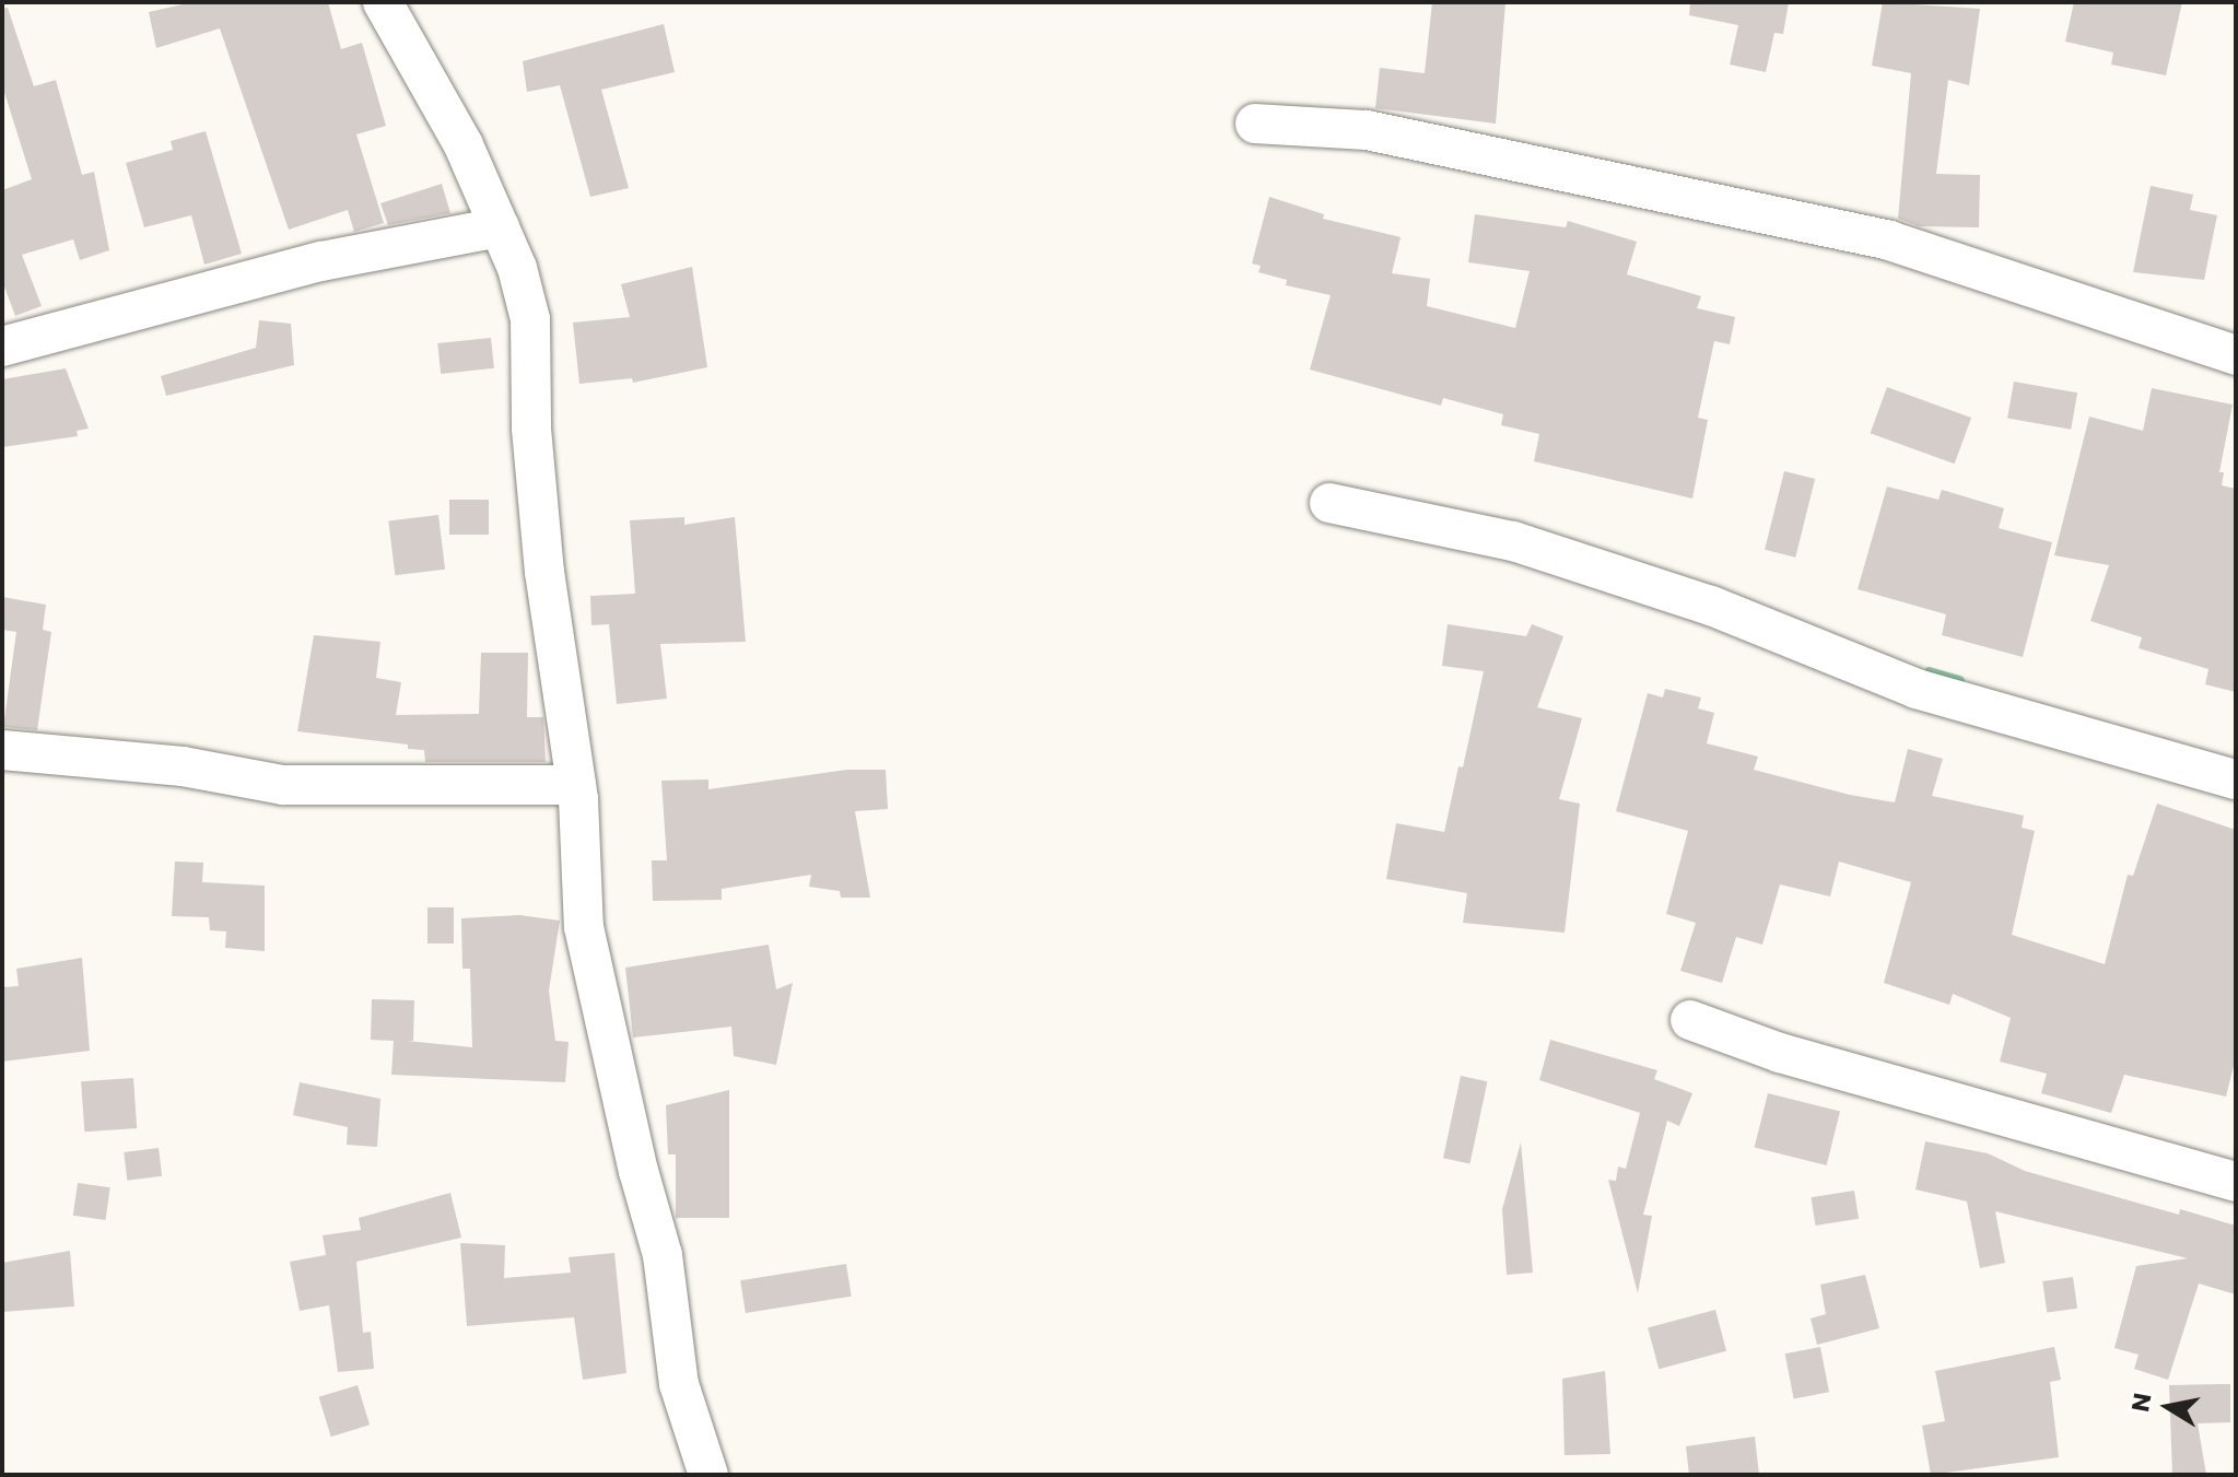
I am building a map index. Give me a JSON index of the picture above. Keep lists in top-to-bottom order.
{
  "north": "left"
}
